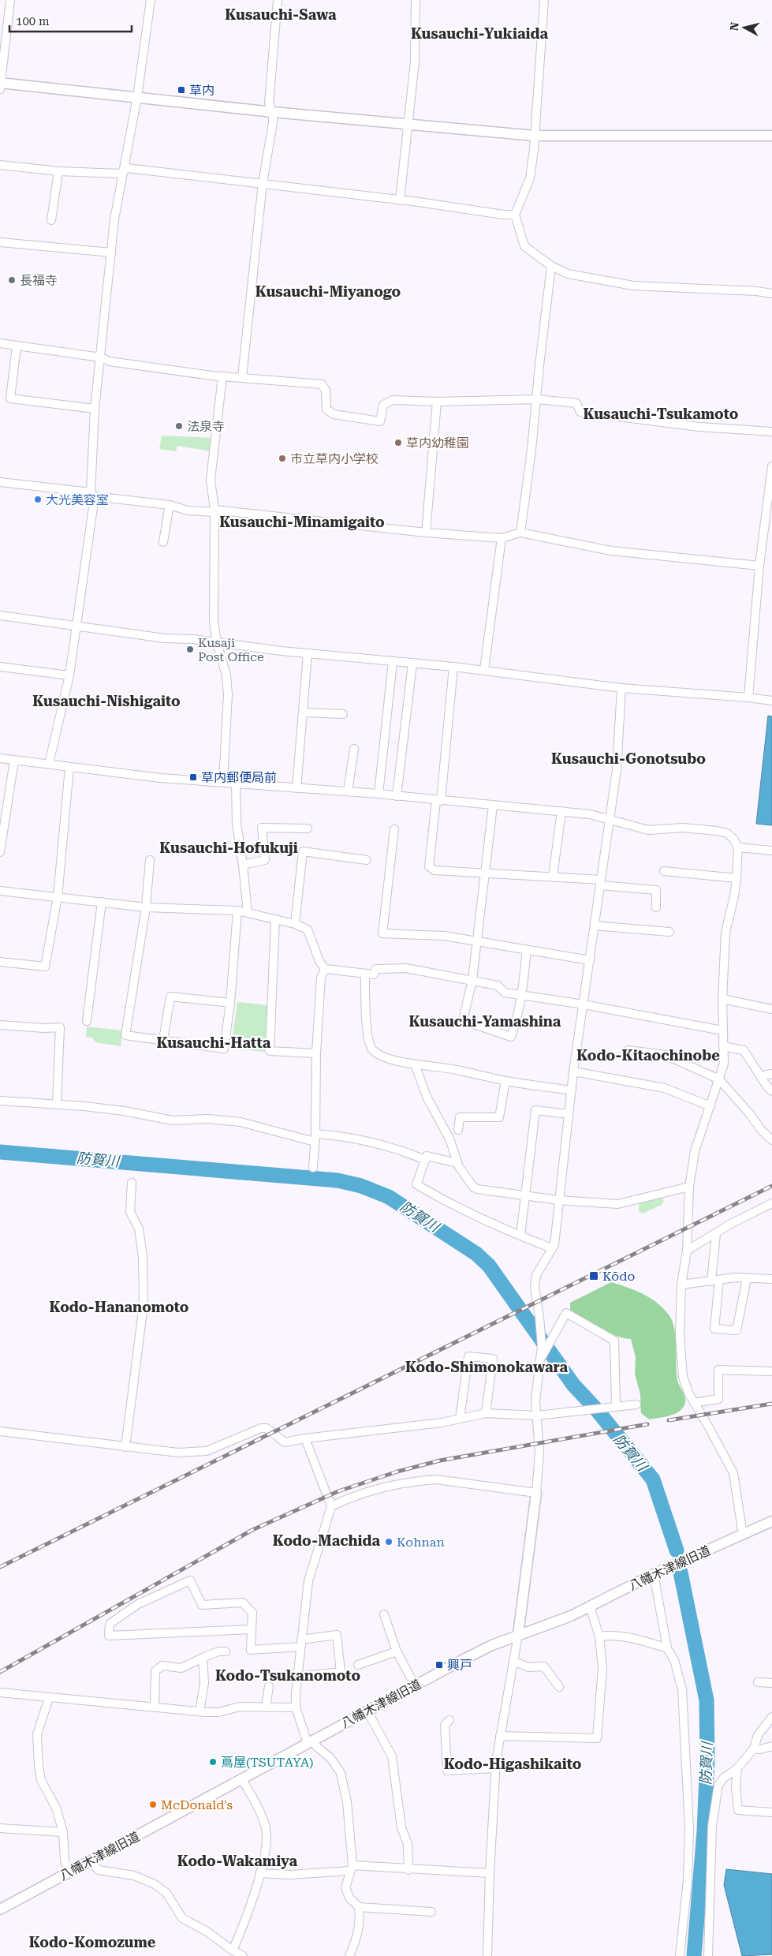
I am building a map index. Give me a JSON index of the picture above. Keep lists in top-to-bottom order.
{
  "streets": {
    "street": ["八幡木津線旧道"]
  },
  "districts": [
    "Kusauchi-Sawa",
    "Kusauchi-Yukiaida",
    "Kusauchi-Miyanogo",
    "Kusauchi-Tsukamoto",
    "Kusauchi-Minamigaito",
    "Kusauchi-Nishigaito",
    "Kusauchi-Gonotsubo",
    "Kusauchi-Hofukuji",
    "Kusauchi-Yamashina",
    "Kusauchi-Hatta",
    "Kodo-Kitaochinobe",
    "Kodo-Hananomoto",
    "Kodo-Shimonokawara",
    "Kodo-Machida",
    "Kodo-Tsukanomoto",
    "Kodo-Higashikaito",
    "Kodo-Wakamiya",
    "Kodo-Komozume"
  ],
  "water": ["防賀川"],
  "places": {
    "transit": [
      "草内",
      "草内郵便局前",
      "Kōdo",
      "興戸"
    ],
    "other": [
      "長福寺",
      "法泉寺",
      "草内幼稚園",
      "市立草内小学校",
      "大光美容室",
      "Kusaji Post Office",
      "Kohnan",
      "蔦屋(TSUTAYA)",
      "McDonald's"
    ]
  },
  "scale_bar": "100 m",
  "north": "left"
}
